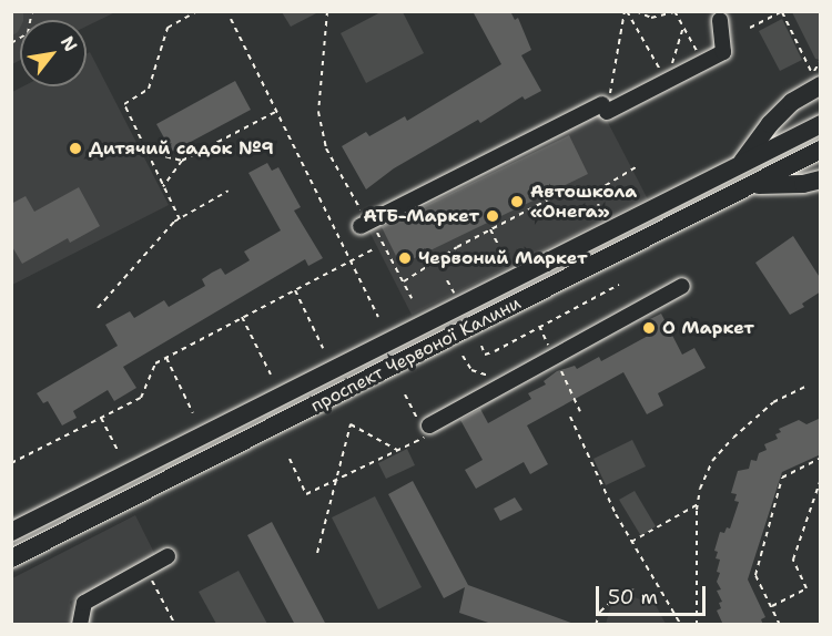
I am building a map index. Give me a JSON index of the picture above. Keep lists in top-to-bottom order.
{
  "streets": {
    "main road": ["проспект Червоної Калини"]
  },
  "places": [
    "Дитячий садок №9",
    "Автошкола «Онега»",
    "АТБ-Маркет",
    "Червоний Маркет",
    "О Маркет"
  ],
  "scale_bar": "50 m",
  "north": "top right"
}
